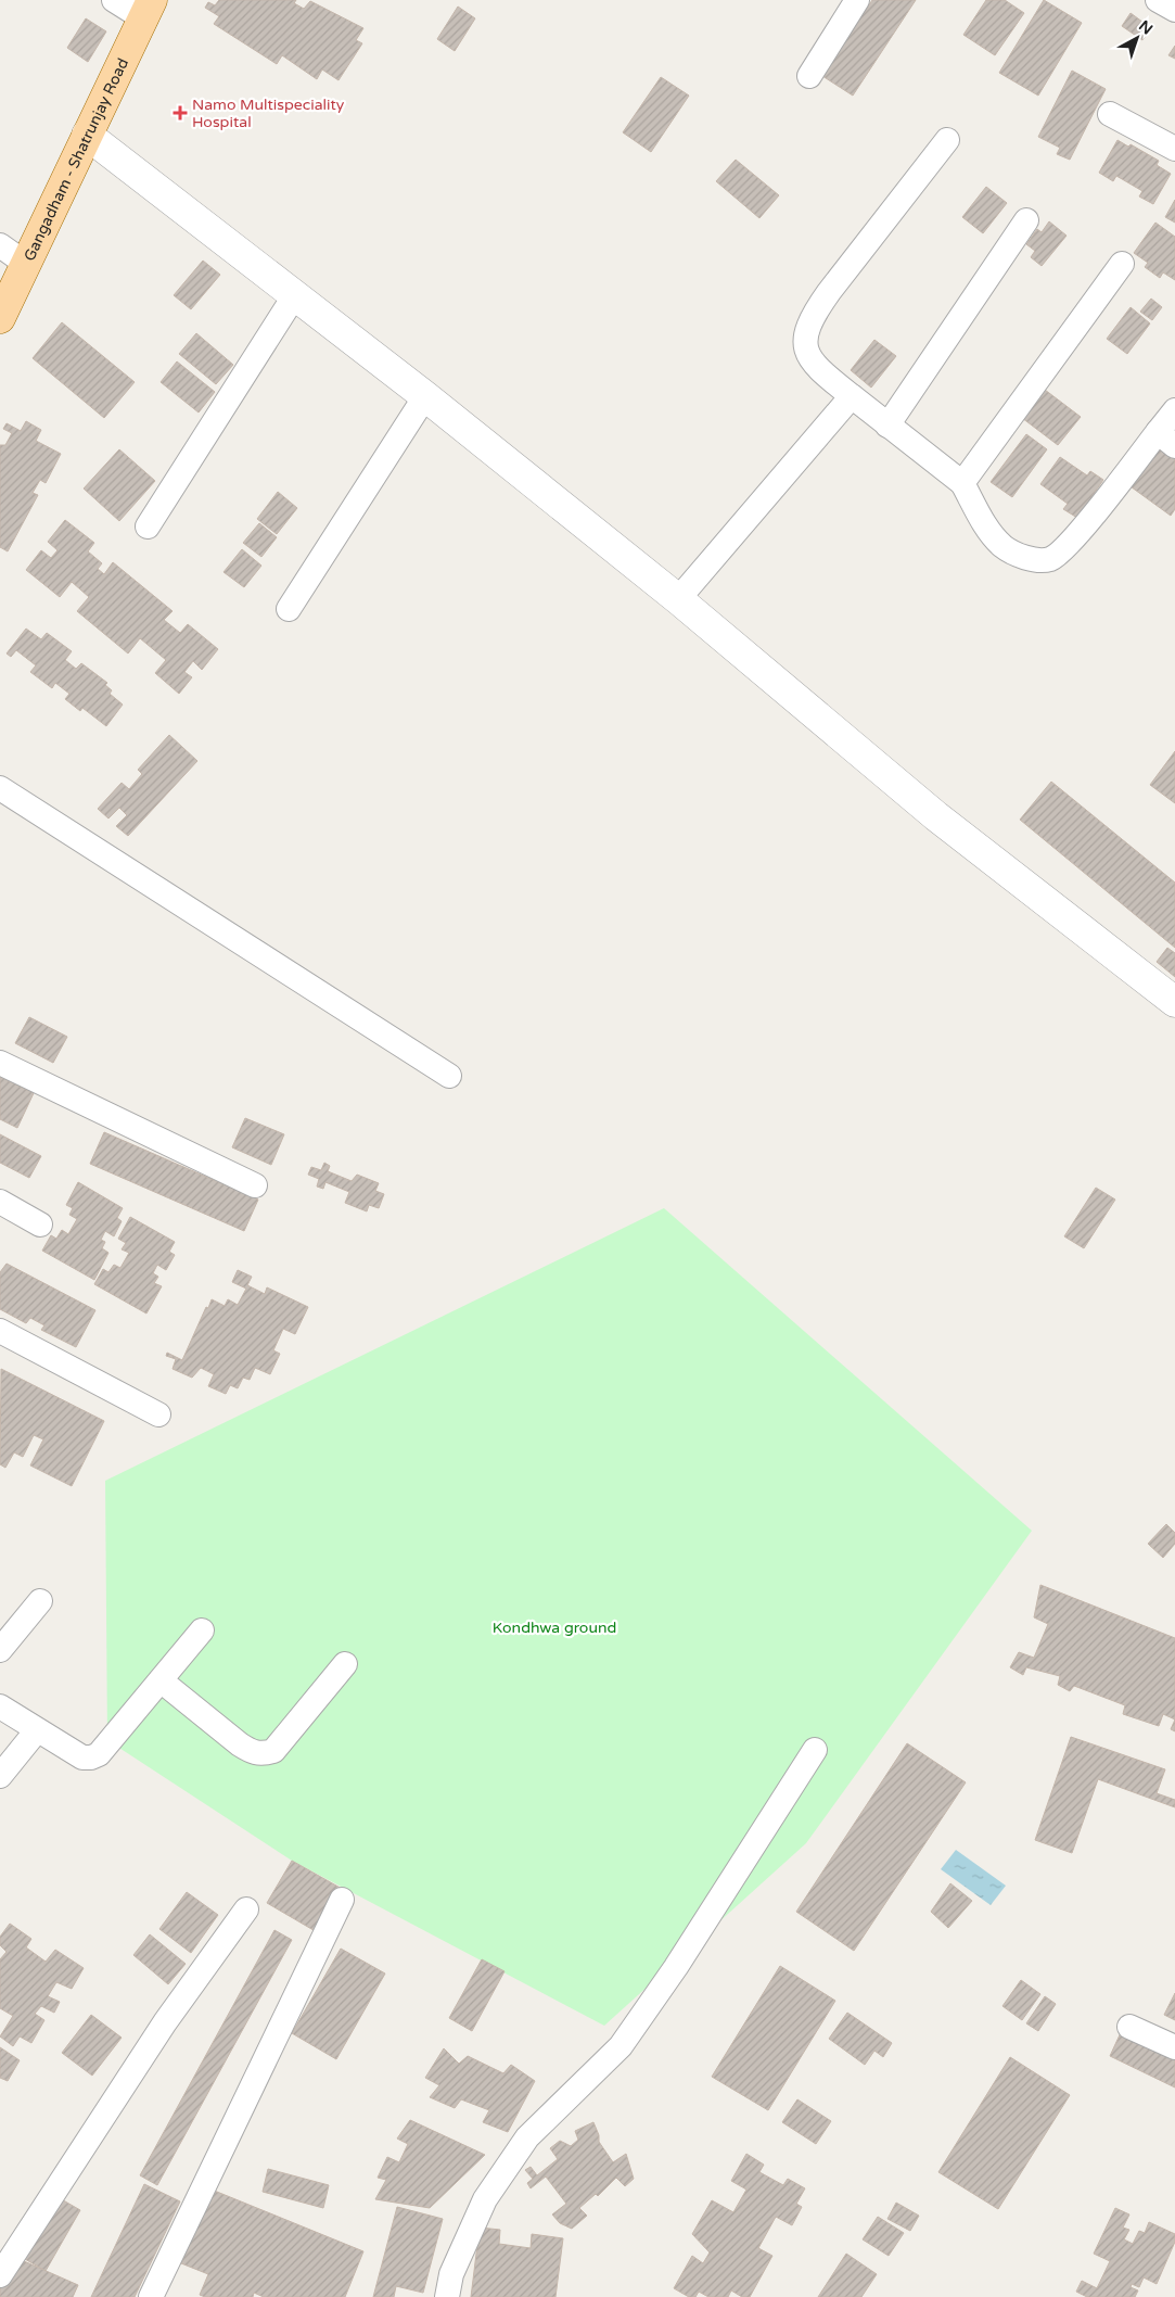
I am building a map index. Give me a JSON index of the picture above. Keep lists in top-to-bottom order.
{
  "streets": {
    "main road": ["Gangadham - Shatrunjay Road"]
  },
  "parks": ["Kondhwa ground"],
  "places": {
    "health": ["Namo Multispeciality Hospital"]
  },
  "north": "top right"
}
